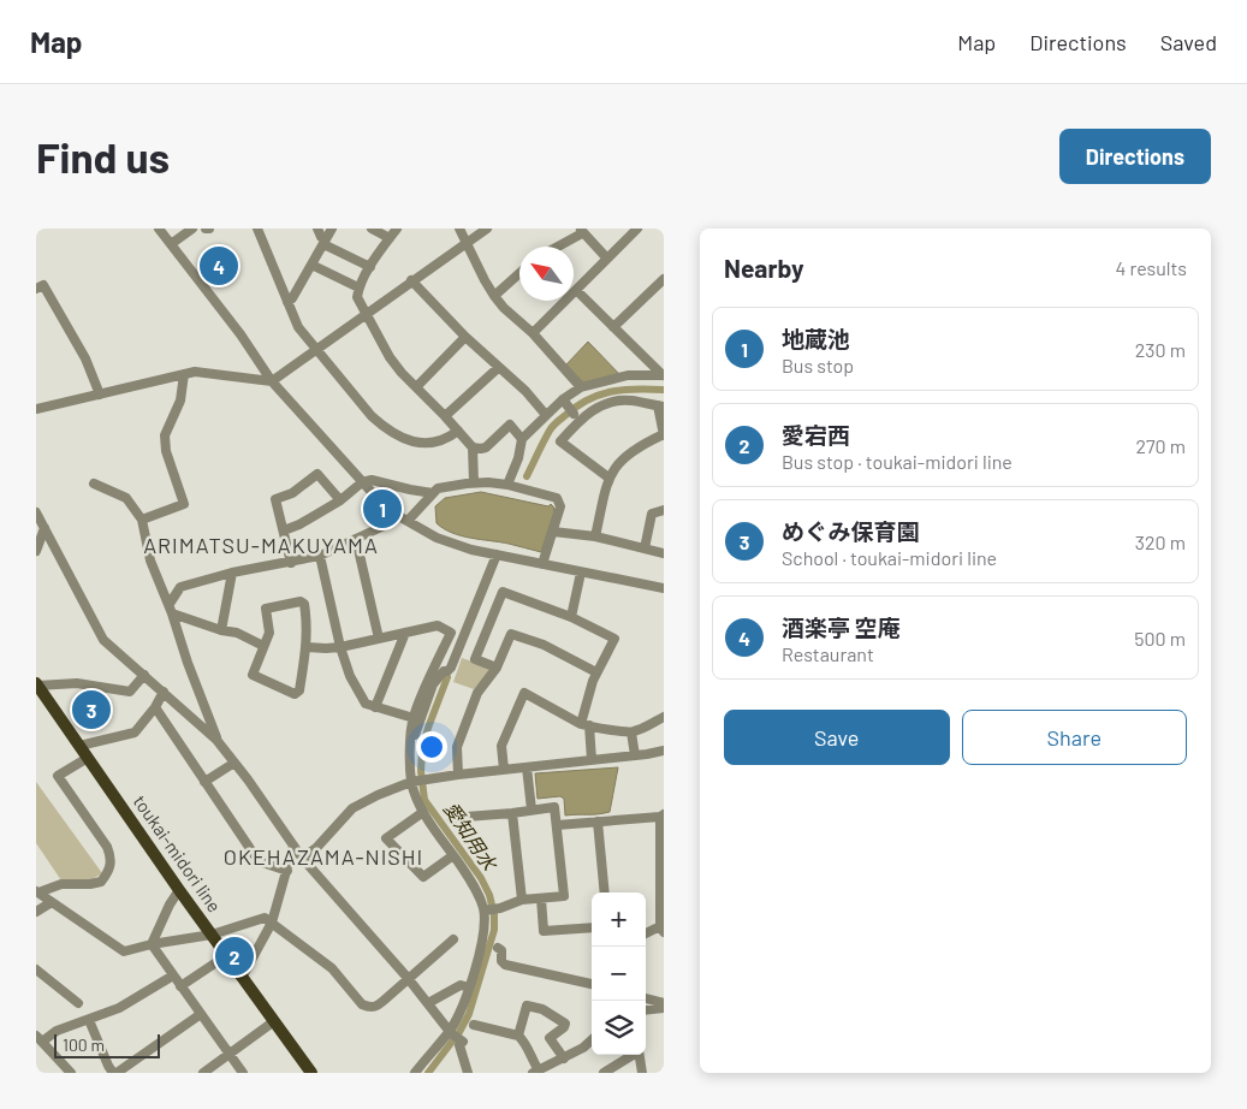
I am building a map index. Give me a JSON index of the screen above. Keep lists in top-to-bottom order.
{
  "streets": {
    "main road": ["toukai-midori line"]
  },
  "districts": ["ARIMATSU-MAKUYAMA", "OKEHAZAMA-NISHI"],
  "water": ["愛知用水"],
  "scale_bar": "100 m",
  "north": "top left",
  "page": {
    "header": "Map",
    "nav": ["Map", "Directions", "Saved"],
    "buttons": [
      "Directions",
      ["Save", "Share"]
    ],
    "title": "Find us",
    "heading": ["Nearby", "4 results"],
    "pins": [
      "4",
      "1",
      "3",
      "2"
    ],
    "list": [
      {
        "mark": "1",
        "name": "地蔵池",
        "note": "Bus stop",
        "value": "230 m"
      },
      {
        "mark": "2",
        "name": "愛宕西",
        "note": "Bus stop · toukai-midori line",
        "value": "270 m"
      },
      {
        "mark": "3",
        "name": "めぐみ保育園",
        "note": "School · toukai-midori line",
        "value": "320 m"
      },
      {
        "mark": "4",
        "name": "酒楽亭 空庵",
        "note": "Restaurant",
        "value": "500 m"
      }
    ],
    "map_buttons": ["+", "−"],
    "scale": "100 m"
  }
}
